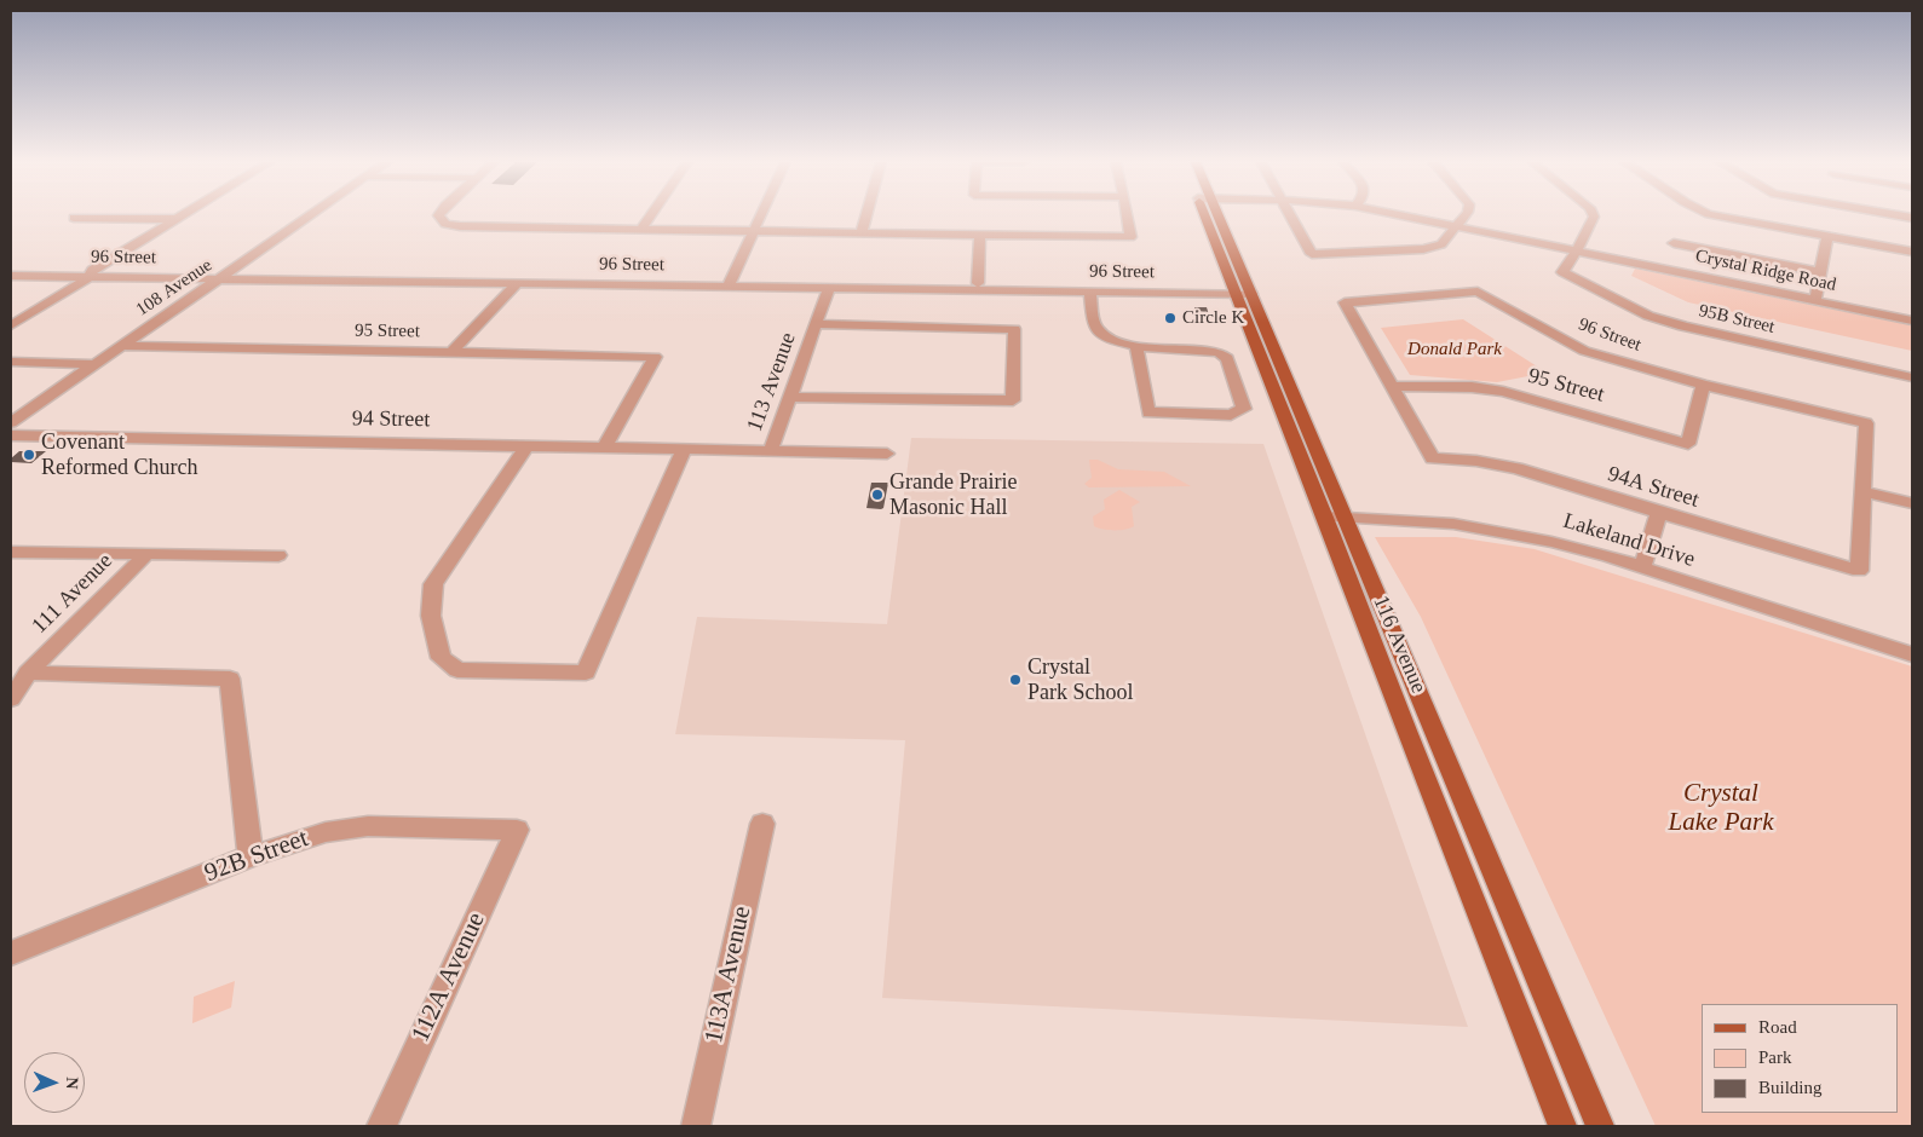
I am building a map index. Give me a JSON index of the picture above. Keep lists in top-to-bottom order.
{
  "streets": {
    "main road": ["116 Avenue"],
    "street": [
      "96 Street",
      "Crystal Ridge Road",
      "108 Avenue",
      "95B Street",
      "95 Street",
      "113 Avenue",
      "94 Street",
      "94A Street",
      "Lakeland Drive",
      "111 Avenue",
      "92B Street",
      "113A Avenue",
      "112A Avenue"
    ]
  },
  "crossings": [
    ["96 Street", "108 Avenue"],
    ["96 Street", "95 Street"],
    ["96 Street", "113 Avenue"],
    ["96 Street", "94A Street"],
    ["96 Street", "116 Avenue"],
    ["Crystal Ridge Road", "95B Street"],
    ["108 Avenue", "95 Street"],
    ["95 Street", "94 Street"],
    ["95 Street", "94A Street"],
    ["113 Avenue", "94 Street"],
    ["Lakeland Drive", "116 Avenue"],
    ["92B Street", "112A Avenue"]
  ],
  "parks": ["Donald Park", "Crystal Lake Park"],
  "places": [
    "Circle K",
    "Covenant Reformed Church",
    "Grande Prairie Masonic Hall",
    "Crystal Park School"
  ],
  "legend": ["Road", "Park", "Building"],
  "north": "right"
}
